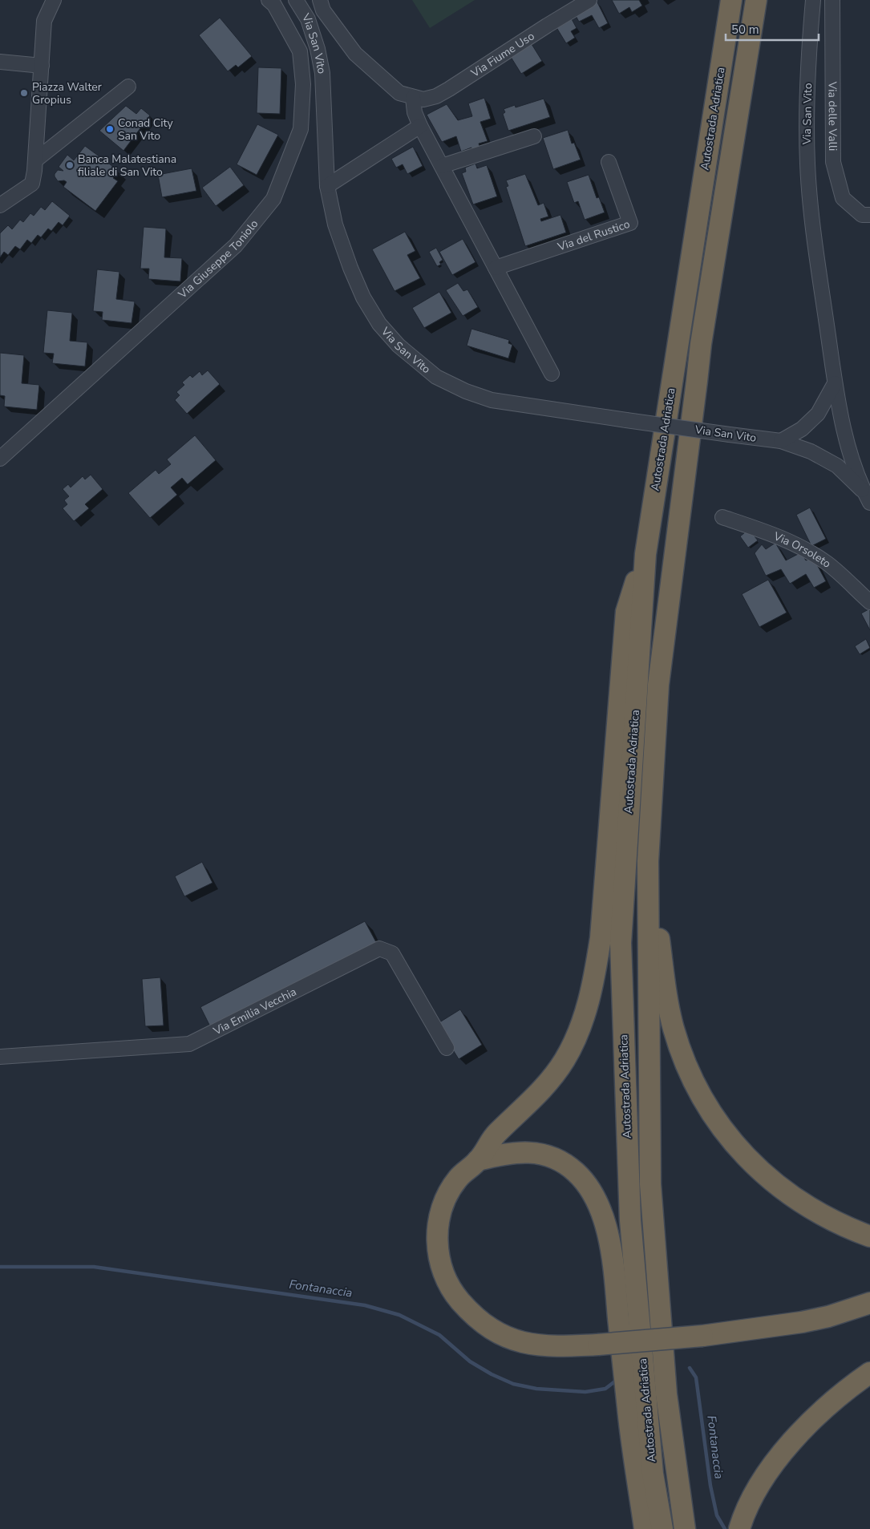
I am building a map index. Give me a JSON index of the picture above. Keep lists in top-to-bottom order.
{
  "streets": {
    "highway": ["Autostrada Adriatica"],
    "street": [
      "Via San Vito",
      "Via Fiume Uso",
      "Via delle Valli",
      "Via del Rustico",
      "Via Giuseppe Toniolo",
      "Via Orsoleto",
      "Via Emilia Vecchia"
    ]
  },
  "water": ["Fontanaccia"],
  "places": ["Piazza Walter Gropius", "Conad City San Vito", "Banca Malatestiana filiale di San Vito"],
  "scale_bar": "50 m"
}
